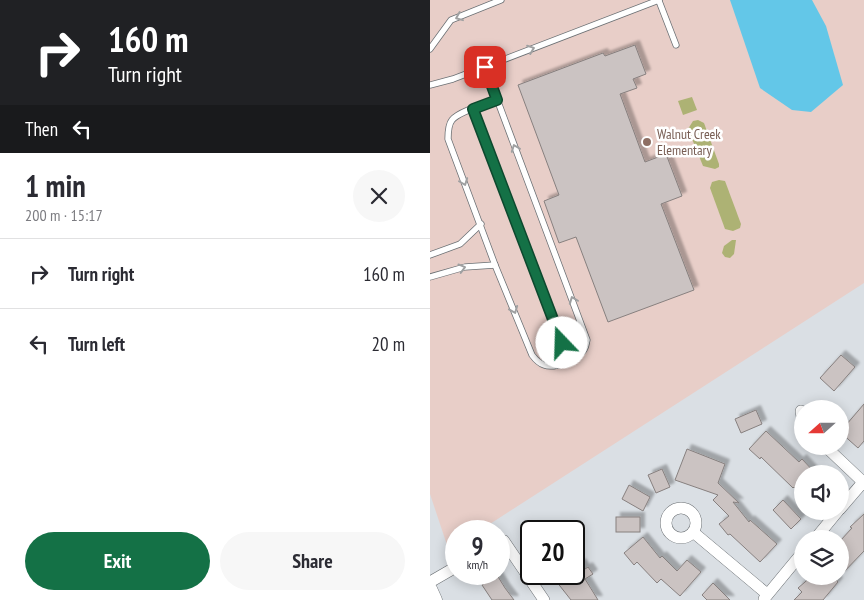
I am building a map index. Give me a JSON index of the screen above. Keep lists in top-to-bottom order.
{
  "places": ["Walnut Creek Elementary"],
  "north": "left",
  "page": {
    "turn": ["160 m", "Turn right"],
    "then": "Then",
    "heading": ["1 min", "200 m · 15:17"],
    "list": [
      {
        "name": "Turn right",
        "value": "160 m"
      },
      {
        "name": "Turn left",
        "value": "20 m"
      }
    ],
    "speed": "9 km/h",
    "limit": "20",
    "buttons": ["Exit", "Share"]
  }
}
